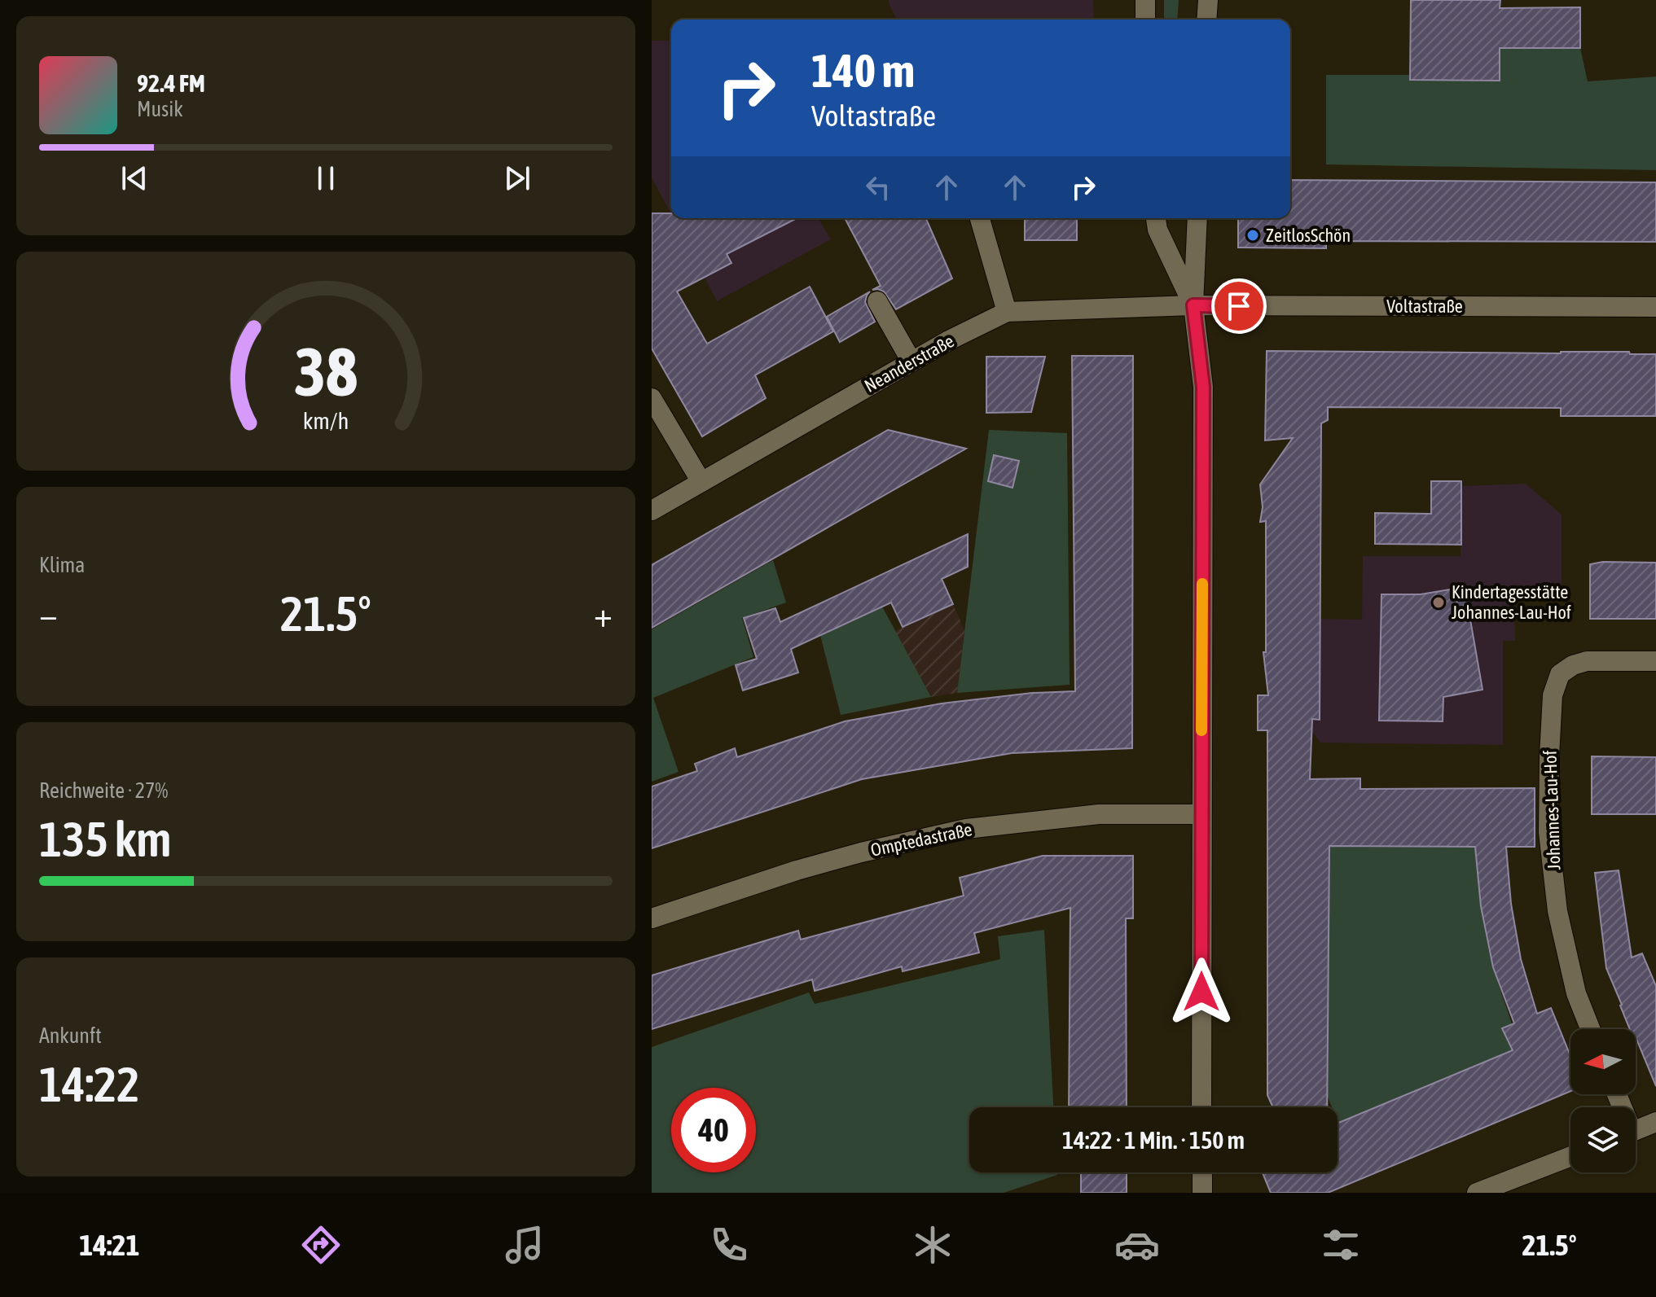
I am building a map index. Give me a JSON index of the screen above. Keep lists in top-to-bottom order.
{
  "streets": {
    "street": [
      "Voltastraße",
      "Neanderstraße",
      "Johannes-Lau-Hof",
      "Omptedastraße"
    ]
  },
  "crossings": [
    ["Voltastraße", "Neanderstraße"]
  ],
  "places": ["ZeitlosSchön", "Kindertagesstätte Johannes-Lau-Hof"],
  "north": "left",
  "page": {
    "turn": ["140 m", "Voltastraße"],
    "song": ["92.4 FM", "Musik"],
    "tile": [
      "Klima",
      ["Reichweite · 27%", "135 km"],
      ["Ankunft", "14:22"]
    ],
    "heat": ["−", "21.5°", "+"],
    "limit": "40",
    "trip": "14:22 · 1 Min. · 150 m",
    "tabs": ["14:21", "21.5°"],
    "gauge": ["38", "km/h"]
  }
}
